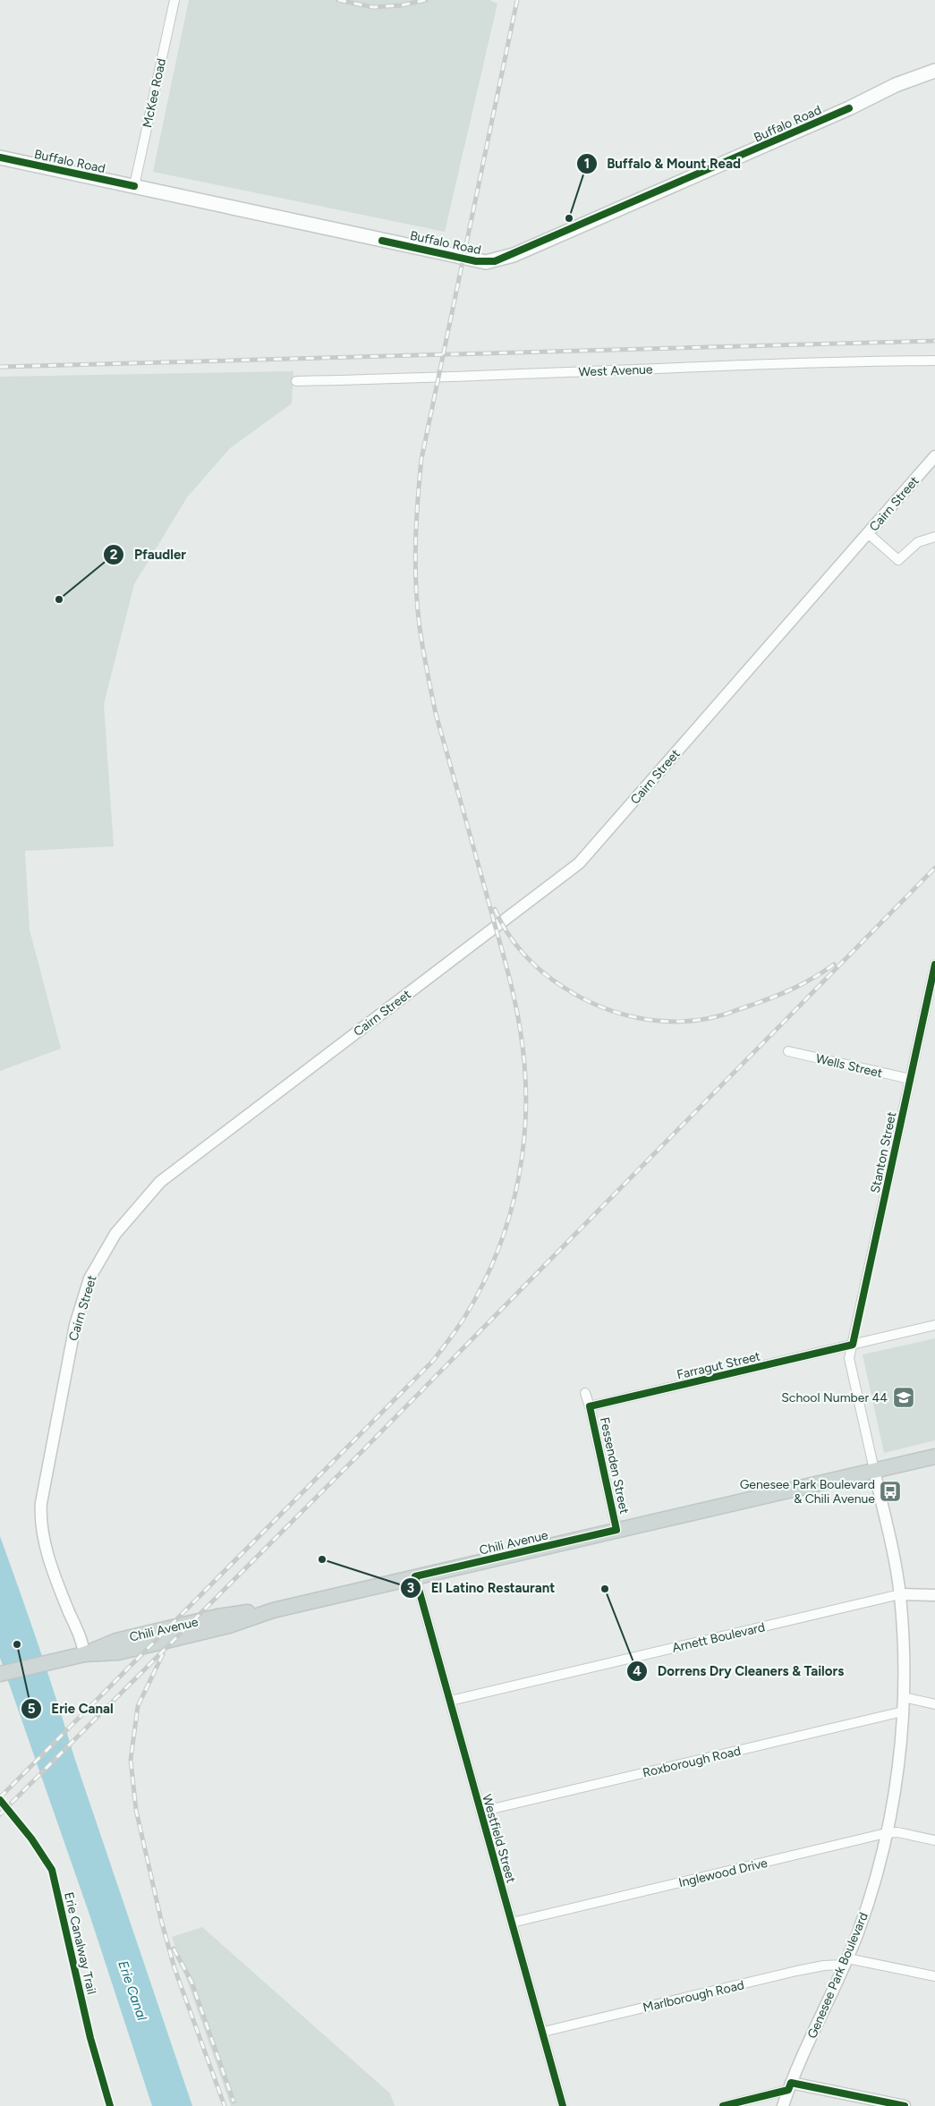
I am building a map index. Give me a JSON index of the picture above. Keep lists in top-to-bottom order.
{
  "streets": {
    "main road": ["Buffalo Road", "Chili Avenue"],
    "street": [
      "McKee Road",
      "West Avenue",
      "Cairn Street",
      "Wells Street",
      "Stanton Street",
      "Farragut Street",
      "Fessenden Street",
      "Arnett Boulevard",
      "Roxborough Road",
      "Westfield Street",
      "Inglewood Drive",
      "Genesee Park Boulevard",
      "Marlborough Road"
    ],
    "cycle path": ["Erie Canalway Trail"]
  },
  "crossings": [
    ["McKee Road", "Buffalo Road"],
    ["Cairn Street", "Chili Avenue"],
    ["Wells Street", "Stanton Street"],
    ["Stanton Street", "Farragut Street"],
    ["Stanton Street", "Chili Avenue"],
    ["Stanton Street", "Genesee Park Boulevard"],
    ["Farragut Street", "Fessenden Street"],
    ["Fessenden Street", "Chili Avenue"],
    ["Chili Avenue", "Westfield Street"],
    ["Chili Avenue", "Genesee Park Boulevard"],
    ["Arnett Boulevard", "Westfield Street"],
    ["Arnett Boulevard", "Genesee Park Boulevard"],
    ["Roxborough Road", "Westfield Street"],
    ["Roxborough Road", "Genesee Park Boulevard"],
    ["Westfield Street", "Inglewood Drive"],
    ["Westfield Street", "Marlborough Road"],
    ["Inglewood Drive", "Genesee Park Boulevard"],
    ["Genesee Park Boulevard", "Marlborough Road"]
  ],
  "water": ["Erie Canal"],
  "places": {
    "other": [
      "Buffalo & Mount Read",
      "Pfaudler",
      "El Latino Restaurant",
      "Dorrens Dry Cleaners & Tailors",
      "Erie Canal"
    ],
    "school or university": ["School Number 44"],
    "bus stop": ["Genesee Park Boulevard & Chili Avenue"]
  }
}
